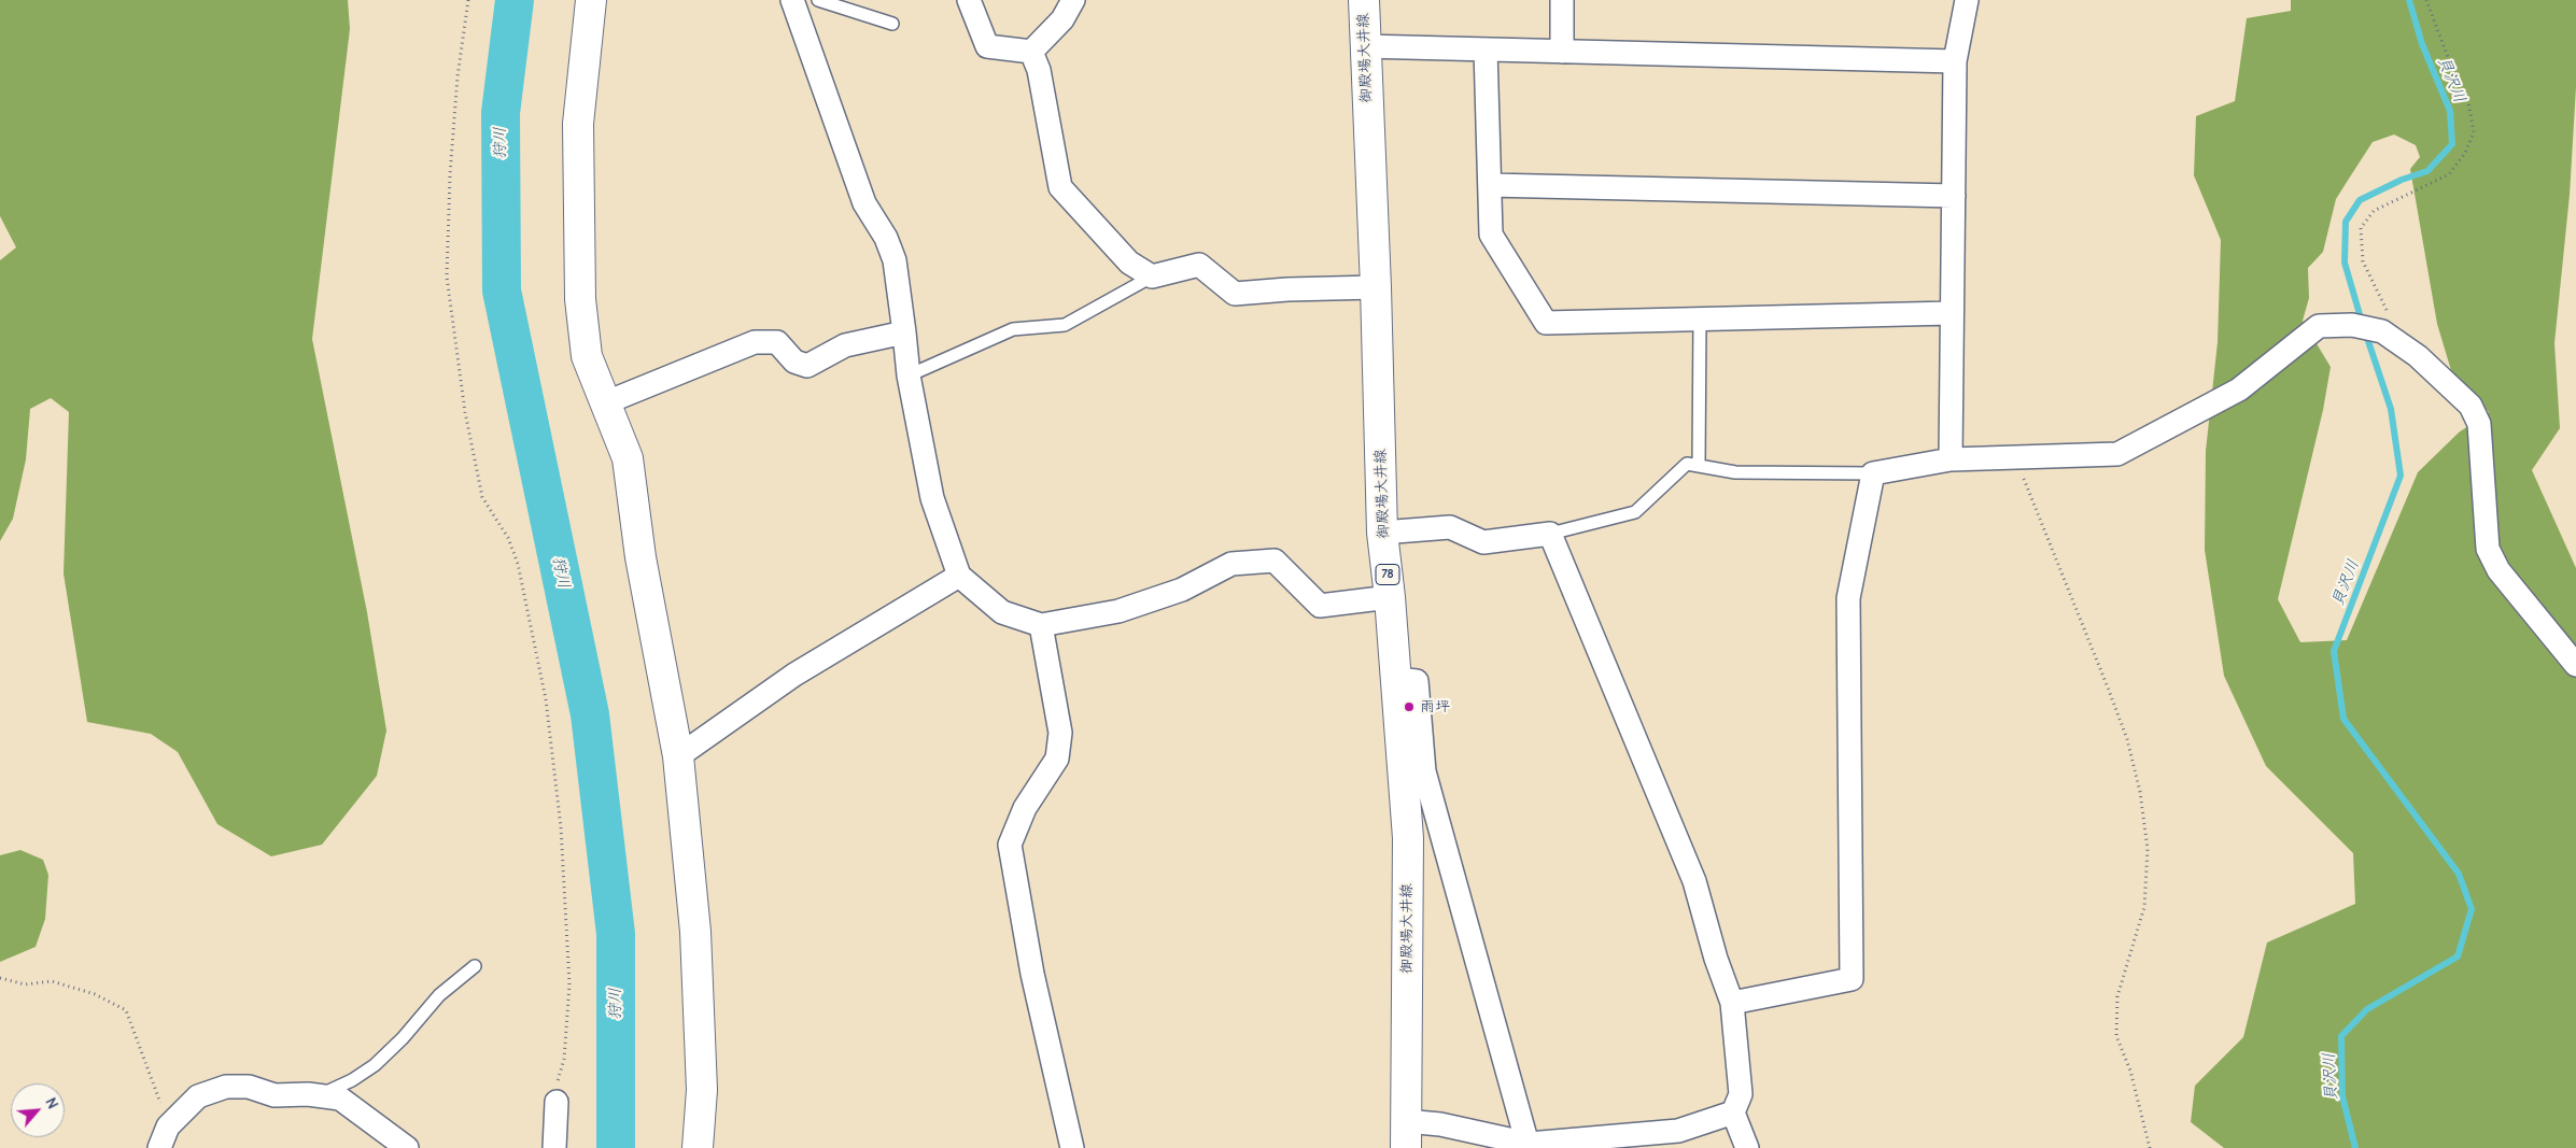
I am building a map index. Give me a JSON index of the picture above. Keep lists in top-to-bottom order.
{
  "streets": {
    "street": ["御殿場大井線", "78"]
  },
  "water": ["貝沢川", "狩川"],
  "places": ["雨坪"],
  "north": "top right"
}
